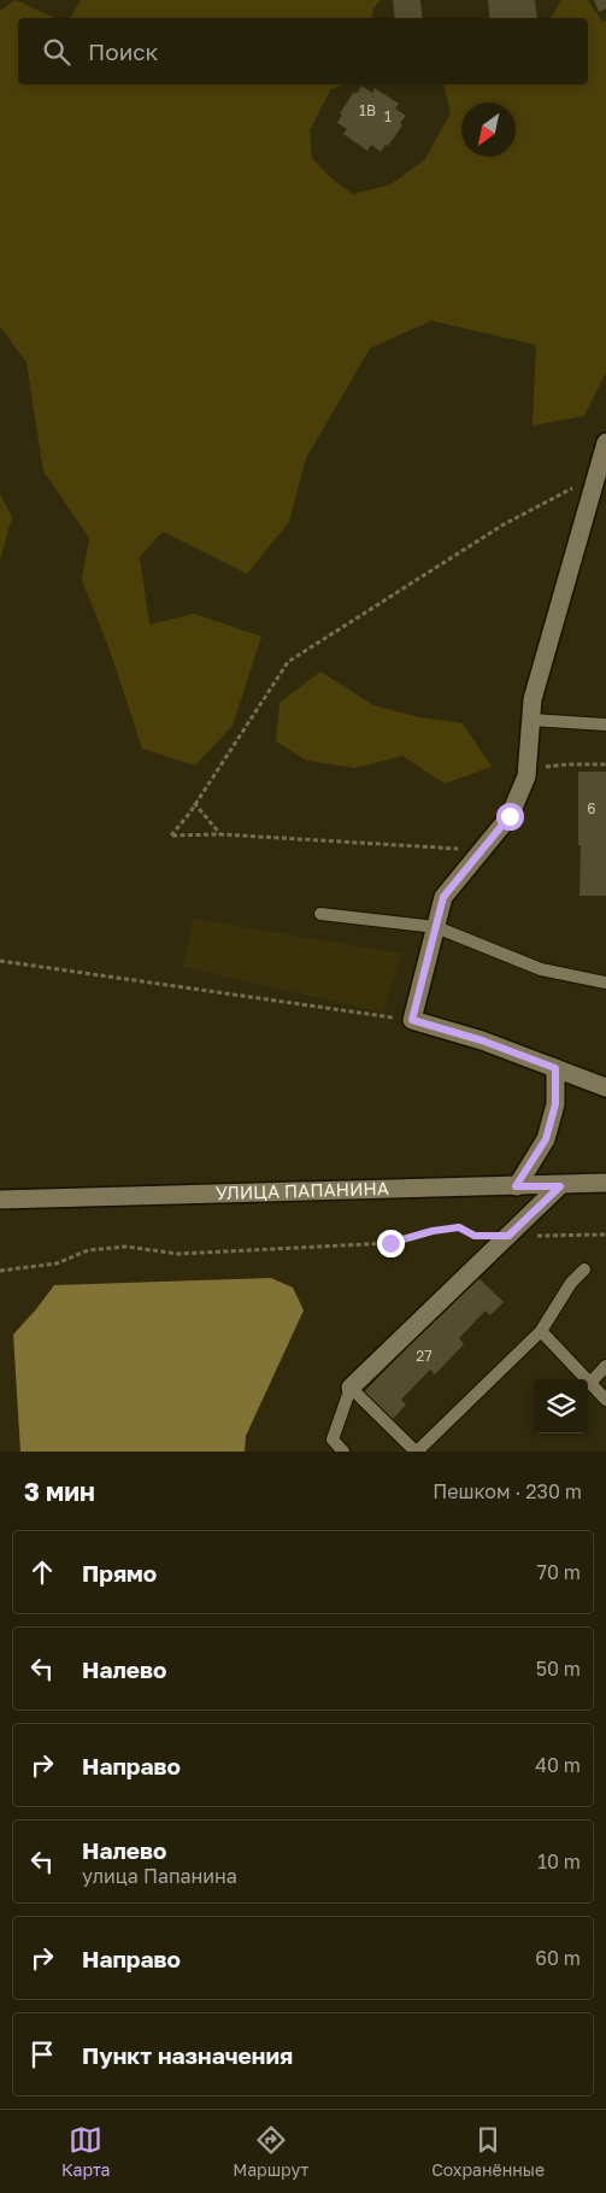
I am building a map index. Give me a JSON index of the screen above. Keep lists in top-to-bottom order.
{
  "streets": {
    "street": ["УЛИЦА ПАПАНИНА"]
  },
  "house_numbers": [
    "1В",
    "1",
    "6",
    "27"
  ],
  "north": "bottom left",
  "page": {
    "search": "Поиск",
    "heading": ["3 мин", "Пешком · 230 m"],
    "list": [
      ["Прямо", "70 m"],
      ["Налево", "50 m"],
      ["Направо", "40 m"],
      ["Налево", "улица Папанина", "10 m"],
      ["Направо", "60 m"],
      "Пункт назначения"
    ],
    "nav": ["Карта", "Маршрут", "Сохранённые"]
  }
}
